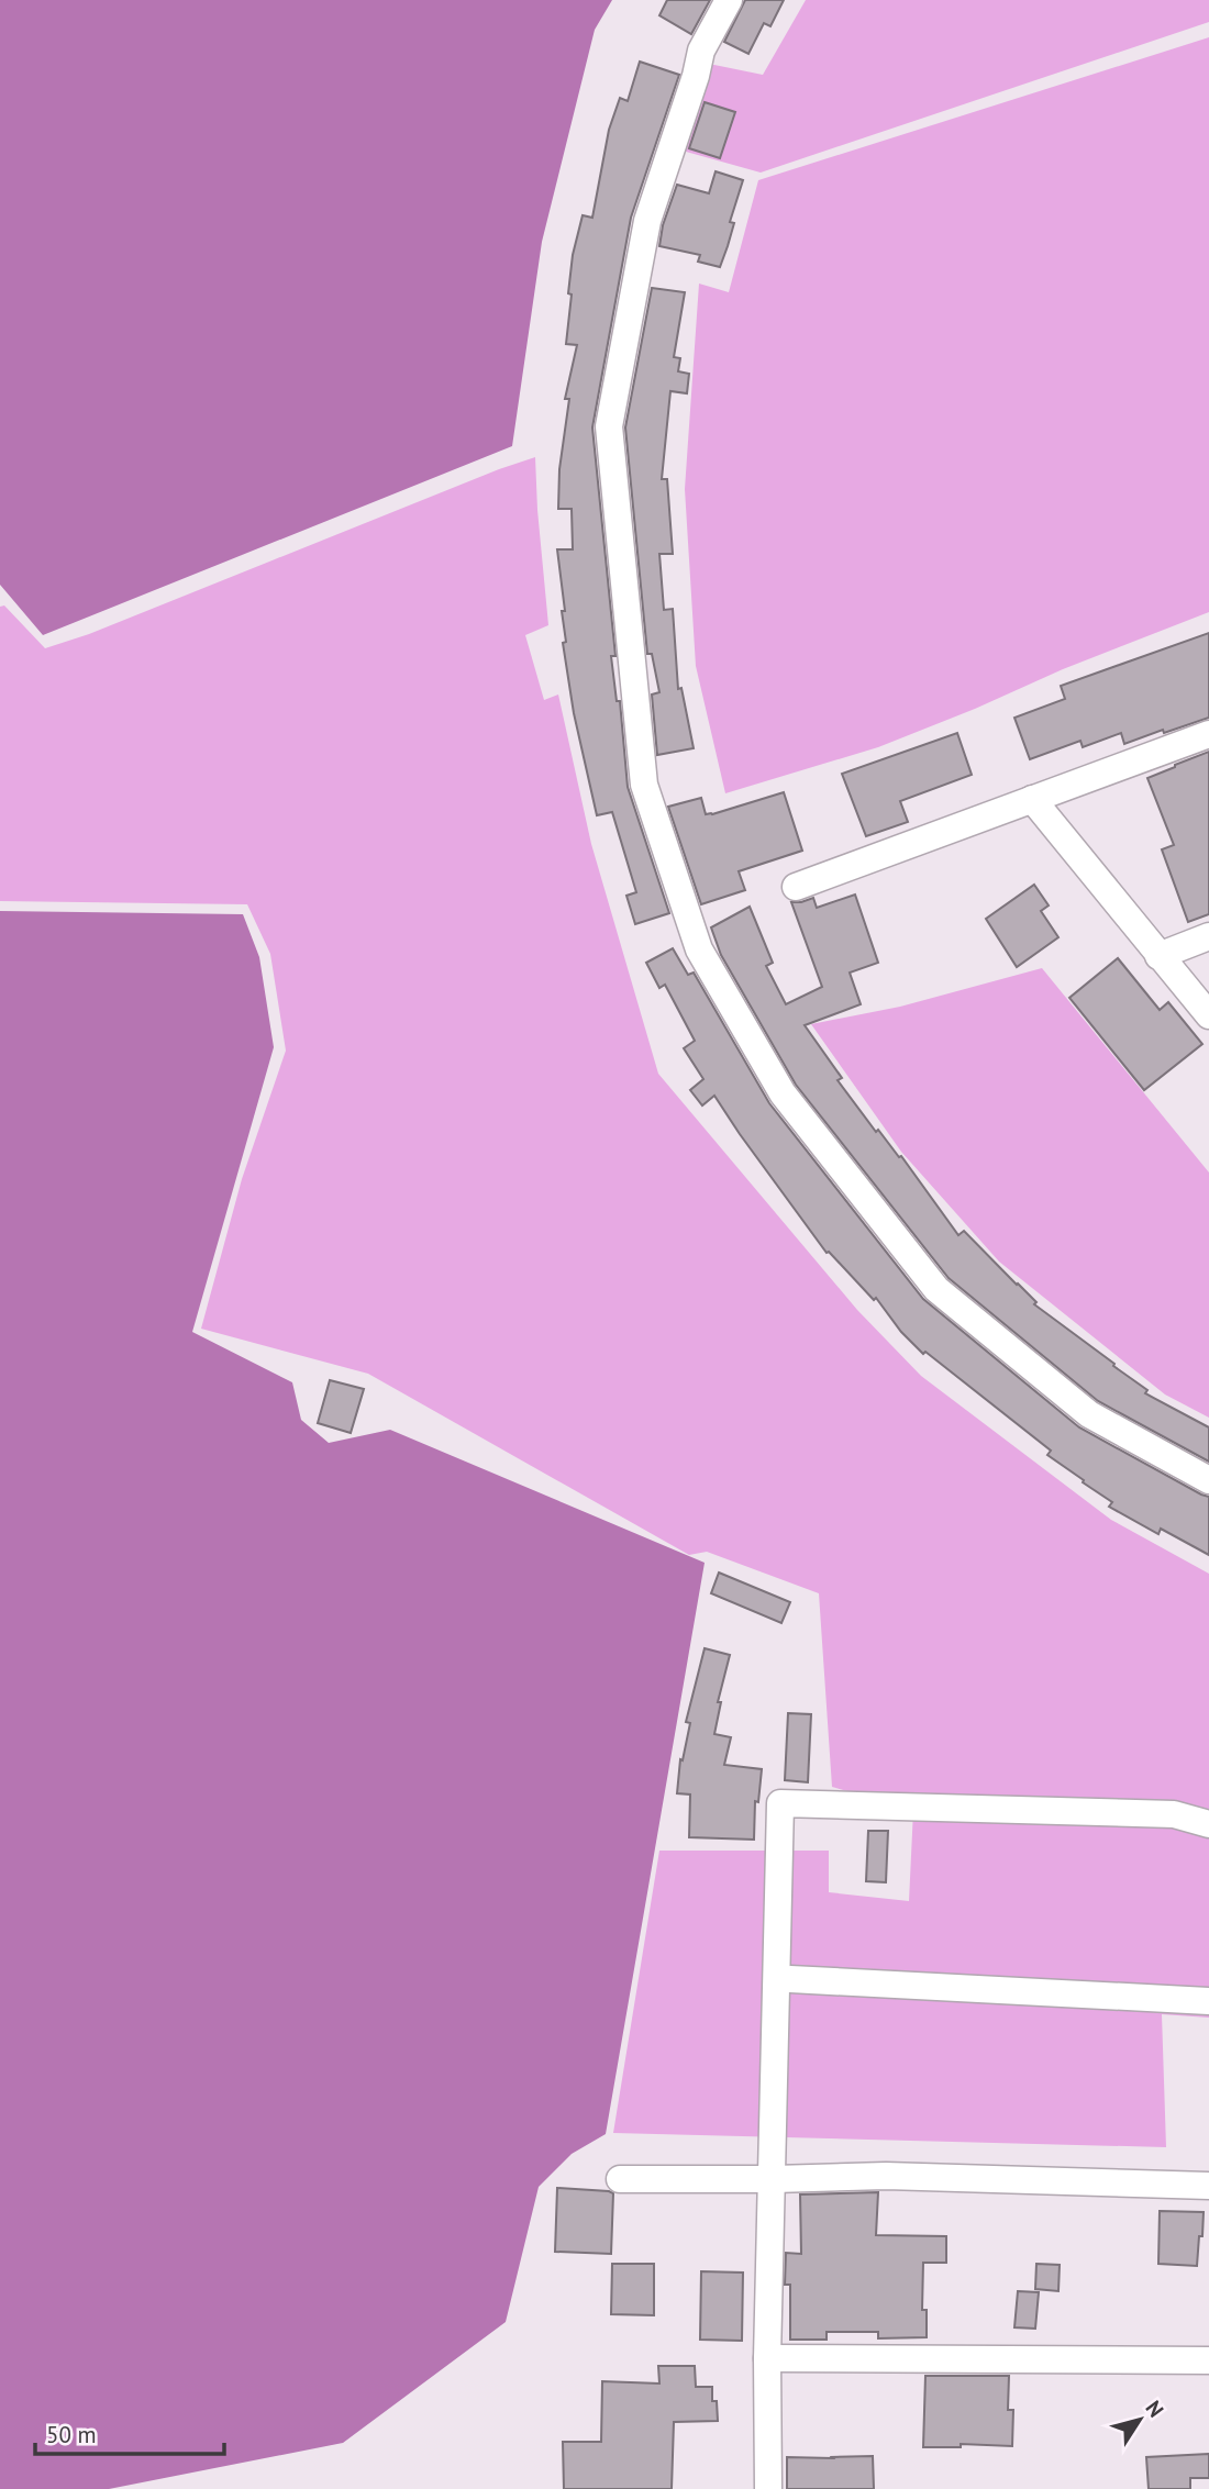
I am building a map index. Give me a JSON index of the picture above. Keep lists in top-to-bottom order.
{
  "scale_bar": "50 m",
  "north": "top right"
}
